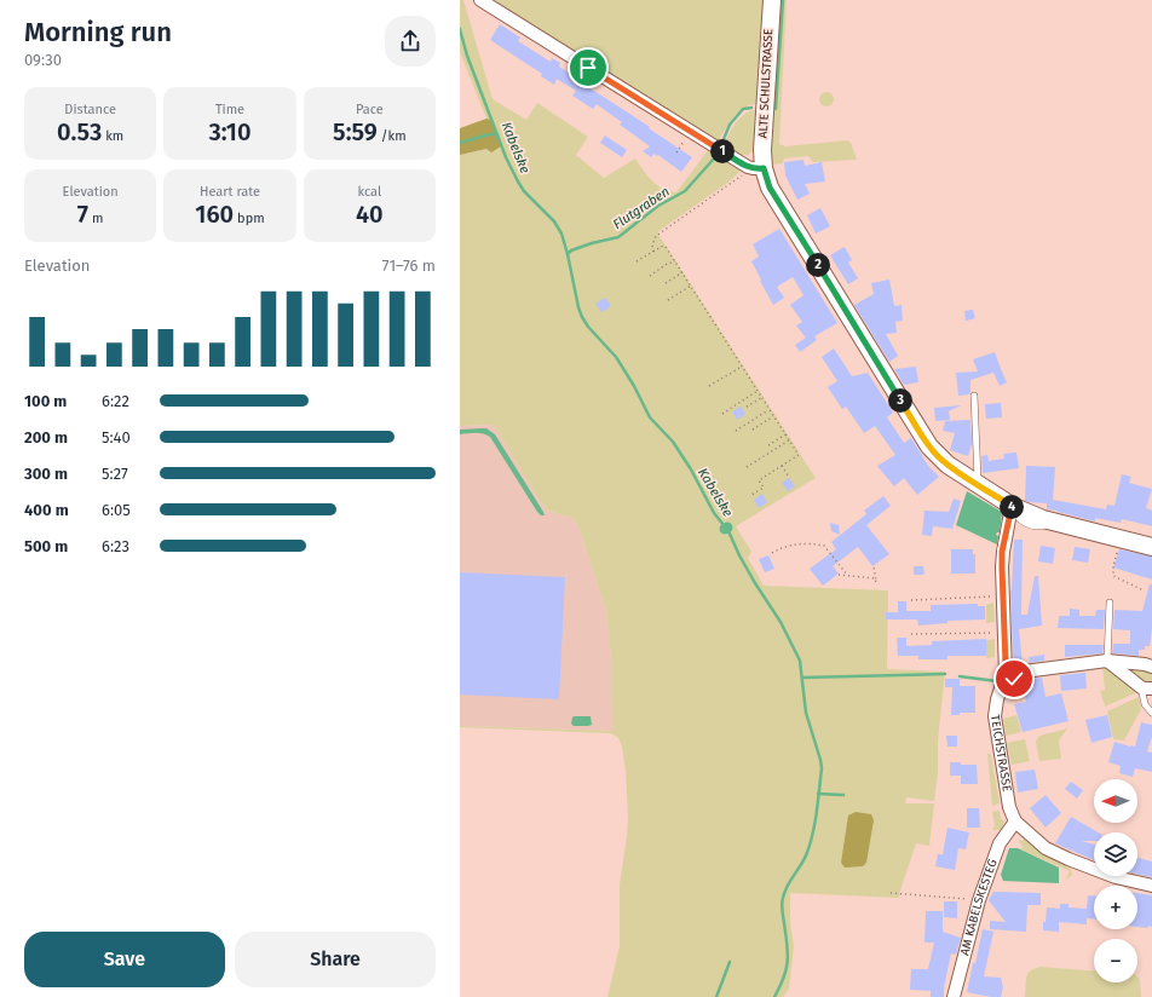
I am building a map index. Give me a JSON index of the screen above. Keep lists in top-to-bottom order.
{
  "streets": {
    "street": ["ALTE SCHULSTRASSE", "TEICHSTRASSE", "AM KABELSKESTEG"]
  },
  "crossings": [
    ["TEICHSTRASSE", "AM KABELSKESTEG"]
  ],
  "water": ["Kabelske", "Flutgraben"],
  "north": "left",
  "page": {
    "heading": ["Morning run", "09:30"],
    "stats": [
      ["Distance", "0.53 km"],
      ["Time", "3:10"],
      ["Pace", "5:59 /km"],
      ["Elevation", "7 m"],
      ["Heart rate", "160 bpm"],
      ["kcal", "40"]
    ],
    "pins": [
      "1",
      "2",
      "3",
      "4"
    ],
    "chart": ["Elevation", "71–76 m"],
    "list": [
      {
        "name": "100 m",
        "note": "6:22"
      },
      {
        "name": "200 m",
        "note": "5:40"
      },
      {
        "name": "300 m",
        "note": "5:27"
      },
      {
        "name": "400 m",
        "note": "6:05"
      },
      {
        "name": "500 m",
        "note": "6:23"
      }
    ],
    "map_buttons": ["+", "−"],
    "buttons": ["Save", "Share"]
  }
}
